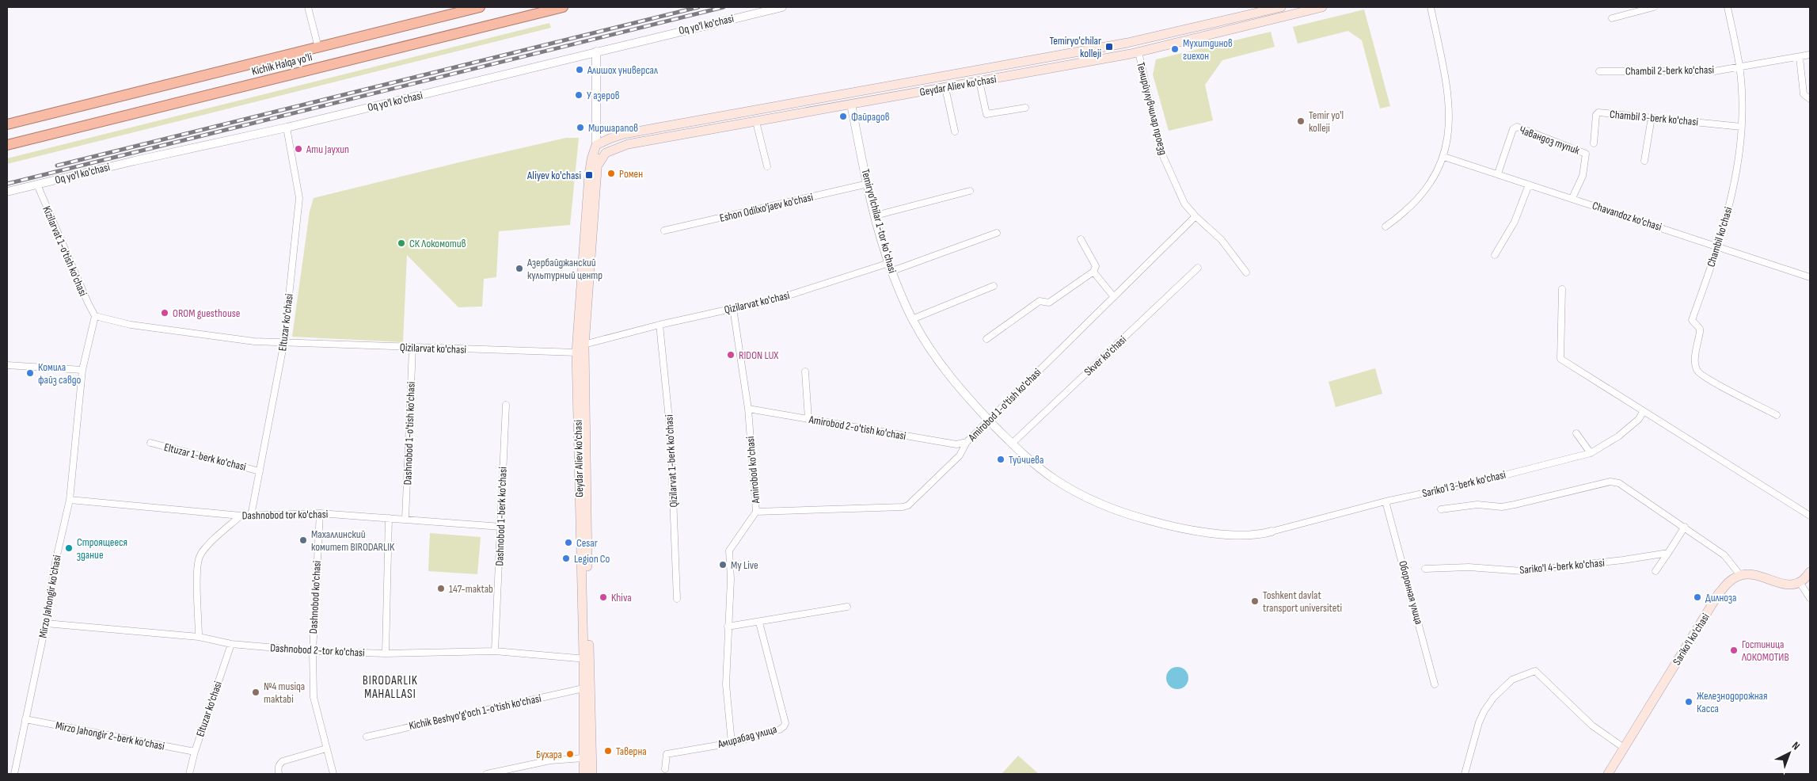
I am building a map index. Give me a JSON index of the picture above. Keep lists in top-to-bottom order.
{
  "streets": {
    "highway": ["Kichik Halqa yo'li"],
    "main road": ["Geydar Aliev ko'chasi", "Sariko'l ko'chasi"],
    "street": [
      "Oq yo'l ko'chasi",
      "Chambil 2-berk ko'chasi",
      "Темирйулувчилар проезд",
      "Chambil 3-berk ko'chasi",
      "Чавандоз тупик",
      "Eshon Odilxo'jaev ko'chasi",
      "Chavandoz ko'chasi",
      "Temiryo‘lchilar 1-tor koʻchasi",
      "Chambil ko'chasi",
      "Kizilarvat 1-o'tish ko'chasi",
      "Qizilarvat ko'chasi",
      "Eltuzar ko'chasi",
      "Skver ko'chasi",
      "Amirobod 1-o'tish ko'chasi",
      "Amirobod 2-o'tish ko'chasi",
      "Dashnobod 1-o'tish ko'chasi",
      "Eltuzar 1-berk ko'chasi",
      "Qizilarvat 1-berk ko'chasi",
      "Amirobod ko'chasi",
      "Sariko'l 3-berk ko'chasi",
      "Dashnobod tor ko'chasi",
      "Dashnobod 1-berk ko'chasi",
      "Sariko'l 4-berk ko'chasi",
      "Оборонная улица",
      "Mirzo Jahongir ko'chasi",
      "Dashnobod ko'chasi",
      "Dashnobod 2-tor ko'chasi",
      "Kichik Beshyo'g'och 1-o'tish ko'chasi",
      "Mirzo Jahongir 2-berk ko'chasi",
      "Амирабад улица"
    ]
  },
  "crossings": [
    ["Oq yo'l ko'chasi", "Geydar Aliev ko'chasi"],
    ["Oq yo'l ko'chasi", "Kizilarvat 1-o'tish ko'chasi"],
    ["Oq yo'l ko'chasi", "Eltuzar ko'chasi"],
    ["Chambil 2-berk ko'chasi", "Chambil ko'chasi"],
    ["Geydar Aliev ko'chasi", "Темирйулувчилар проезд"],
    ["Geydar Aliev ko'chasi", "Temiryo‘lchilar 1-tor koʻchasi"],
    ["Geydar Aliev ko'chasi", "Qizilarvat ko'chasi"],
    ["Geydar Aliev ko'chasi", "Dashnobod 2-tor ko'chasi"],
    ["Geydar Aliev ko'chasi", "Kichik Beshyo'g'och 1-o'tish ko'chasi"],
    ["Темирйулувчилар проезд", "Amirobod 1-o'tish ko'chasi"],
    ["Chambil 3-berk ko'chasi", "Chambil ko'chasi"],
    ["Чавандоз тупик", "Chavandoz ko'chasi"],
    ["Eshon Odilxo'jaev ko'chasi", "Temiryo‘lchilar 1-tor koʻchasi"],
    ["Chavandoz ko'chasi", "Chambil ko'chasi"],
    ["Temiryo‘lchilar 1-tor koʻchasi", "Qizilarvat ko'chasi"],
    ["Temiryo‘lchilar 1-tor koʻchasi", "Skver ko'chasi"],
    ["Temiryo‘lchilar 1-tor koʻchasi", "Amirobod 1-o'tish ko'chasi"],
    ["Temiryo‘lchilar 1-tor koʻchasi", "Sariko'l 3-berk ko'chasi"],
    ["Kizilarvat 1-o'tish ko'chasi", "Qizilarvat ko'chasi"],
    ["Qizilarvat ko'chasi", "Eltuzar ko'chasi"],
    ["Qizilarvat ko'chasi", "Dashnobod 1-o'tish ko'chasi"],
    ["Qizilarvat ko'chasi", "Qizilarvat 1-berk ko'chasi"],
    ["Qizilarvat ko'chasi", "Amirobod ko'chasi"],
    ["Eltuzar ko'chasi", "Eltuzar 1-berk ko'chasi"],
    ["Eltuzar ko'chasi", "Dashnobod tor ko'chasi"],
    ["Eltuzar ko'chasi", "Dashnobod 2-tor ko'chasi"],
    ["Eltuzar ko'chasi", "Mirzo Jahongir 2-berk ko'chasi"],
    ["Amirobod 1-o'tish ko'chasi", "Amirobod 2-o'tish ko'chasi"],
    ["Amirobod 1-o'tish ko'chasi", "Amirobod ko'chasi"],
    ["Amirobod 2-o'tish ko'chasi", "Amirobod ko'chasi"],
    ["Dashnobod 1-o'tish ko'chasi", "Dashnobod tor ko'chasi"],
    ["Amirobod ko'chasi", "Амирабад улица"],
    ["Sariko'l 3-berk ko'chasi", "Оборонная улица"],
    ["Dashnobod tor ko'chasi", "Dashnobod 1-berk ko'chasi"],
    ["Dashnobod tor ko'chasi", "Mirzo Jahongir ko'chasi"],
    ["Dashnobod tor ko'chasi", "Dashnobod ko'chasi"],
    ["Dashnobod 1-berk ko'chasi", "Dashnobod 2-tor ko'chasi"],
    ["Mirzo Jahongir ko'chasi", "Dashnobod 2-tor ko'chasi"],
    ["Mirzo Jahongir ko'chasi", "Mirzo Jahongir 2-berk ko'chasi"],
    ["Dashnobod ko'chasi", "Dashnobod 2-tor ko'chasi"]
  ],
  "districts": ["BIRODARLIK MAHALLASI"],
  "places": {
    "transit": ["Temiryo'chilar kolleji", "Aliyev ko'chasi"],
    "other": [
      "Мухитдинов гиехон",
      "Алишох универсал",
      "У азеров",
      "Файрадов",
      "Temir yo'l kolleji",
      "Миршарапов",
      "Amu Jayxun",
      "Ромен",
      "СК Локомотив",
      "Азербайджанский культурный центр",
      "OROM guesthouse",
      "RIDON LUX",
      "Комила файз савдо",
      "Туйчиева",
      "Махаллинский комитет BIRODARLIK",
      "Cesar",
      "Строящееся здание",
      "Legion Co",
      "My Live",
      "147-maktab",
      "Khiva",
      "Дилноза",
      "Toshkent davlat transport universiteti",
      "Гостиница ЛОКОМОТИВ",
      "№4 musiqa maktabi",
      "Железнодорожная Касса",
      "Таверна",
      "Бухара"
    ]
  },
  "north": "top right"
}
